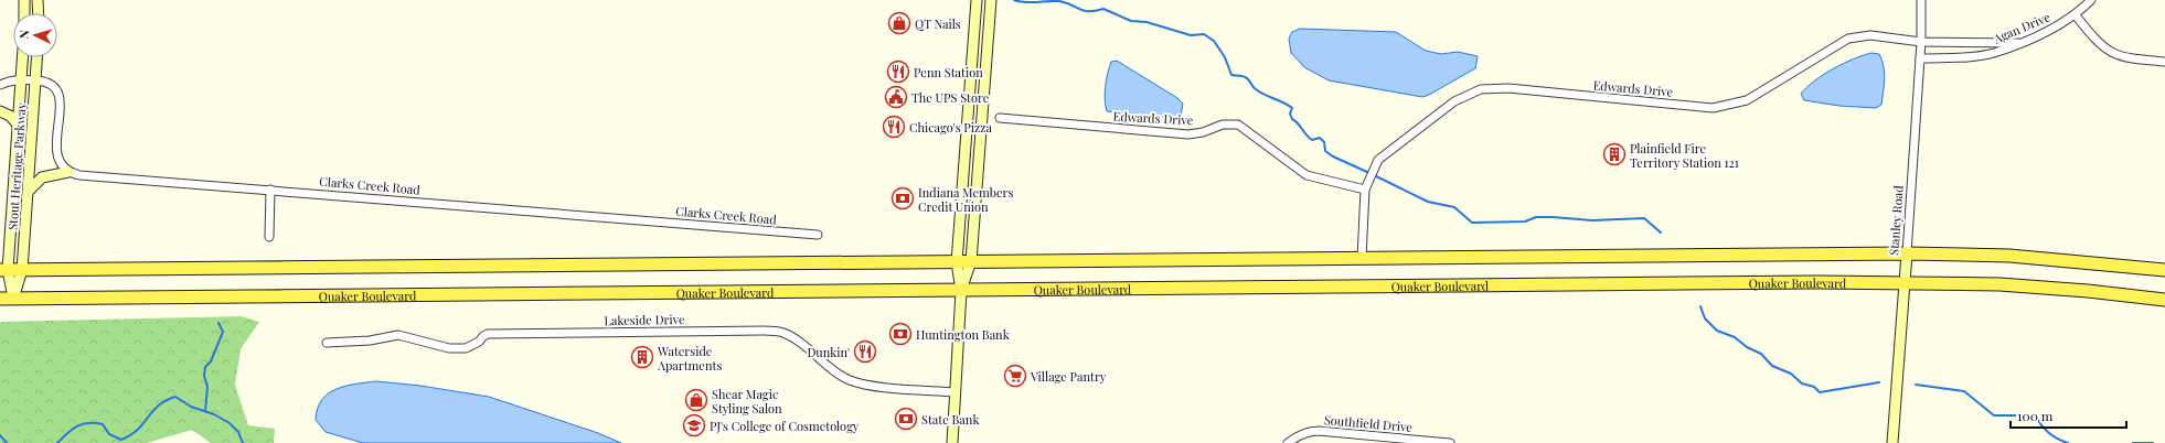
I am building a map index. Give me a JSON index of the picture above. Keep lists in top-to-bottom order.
{
  "streets": {
    "main road": ["Quaker Boulevard"],
    "street": [
      "Agan Drive",
      "Edwards Drive",
      "Stout Heritage Parkway",
      "Clarks Creek Road",
      "Stanley Road",
      "Lakeside Drive",
      "Southfield Drive"
    ]
  },
  "crossings": [
    ["Agan Drive", "Edwards Drive"],
    ["Agan Drive", "Stanley Road"],
    ["Edwards Drive", "Stanley Road"],
    ["Stout Heritage Parkway", "Quaker Boulevard"],
    ["Stanley Road", "Quaker Boulevard"]
  ],
  "places": {
    "shop": ["QT Nails", "Shear Magic Styling Salon"],
    "restaurant": ["Penn Station", "Chicago's Pizza", "Dunkin'"],
    "public building": ["The UPS Store"],
    "building": ["Plainfield Fire Territory Station 121", "Waterside Apartments"],
    "bank": ["Indiana Members Credit Union", "Huntington Bank", "State Bank"],
    "supermarket": ["Village Pantry"],
    "school or university": ["PJ's College of Cosmetology"]
  },
  "scale_bar": "100 m",
  "north": "left"
}
